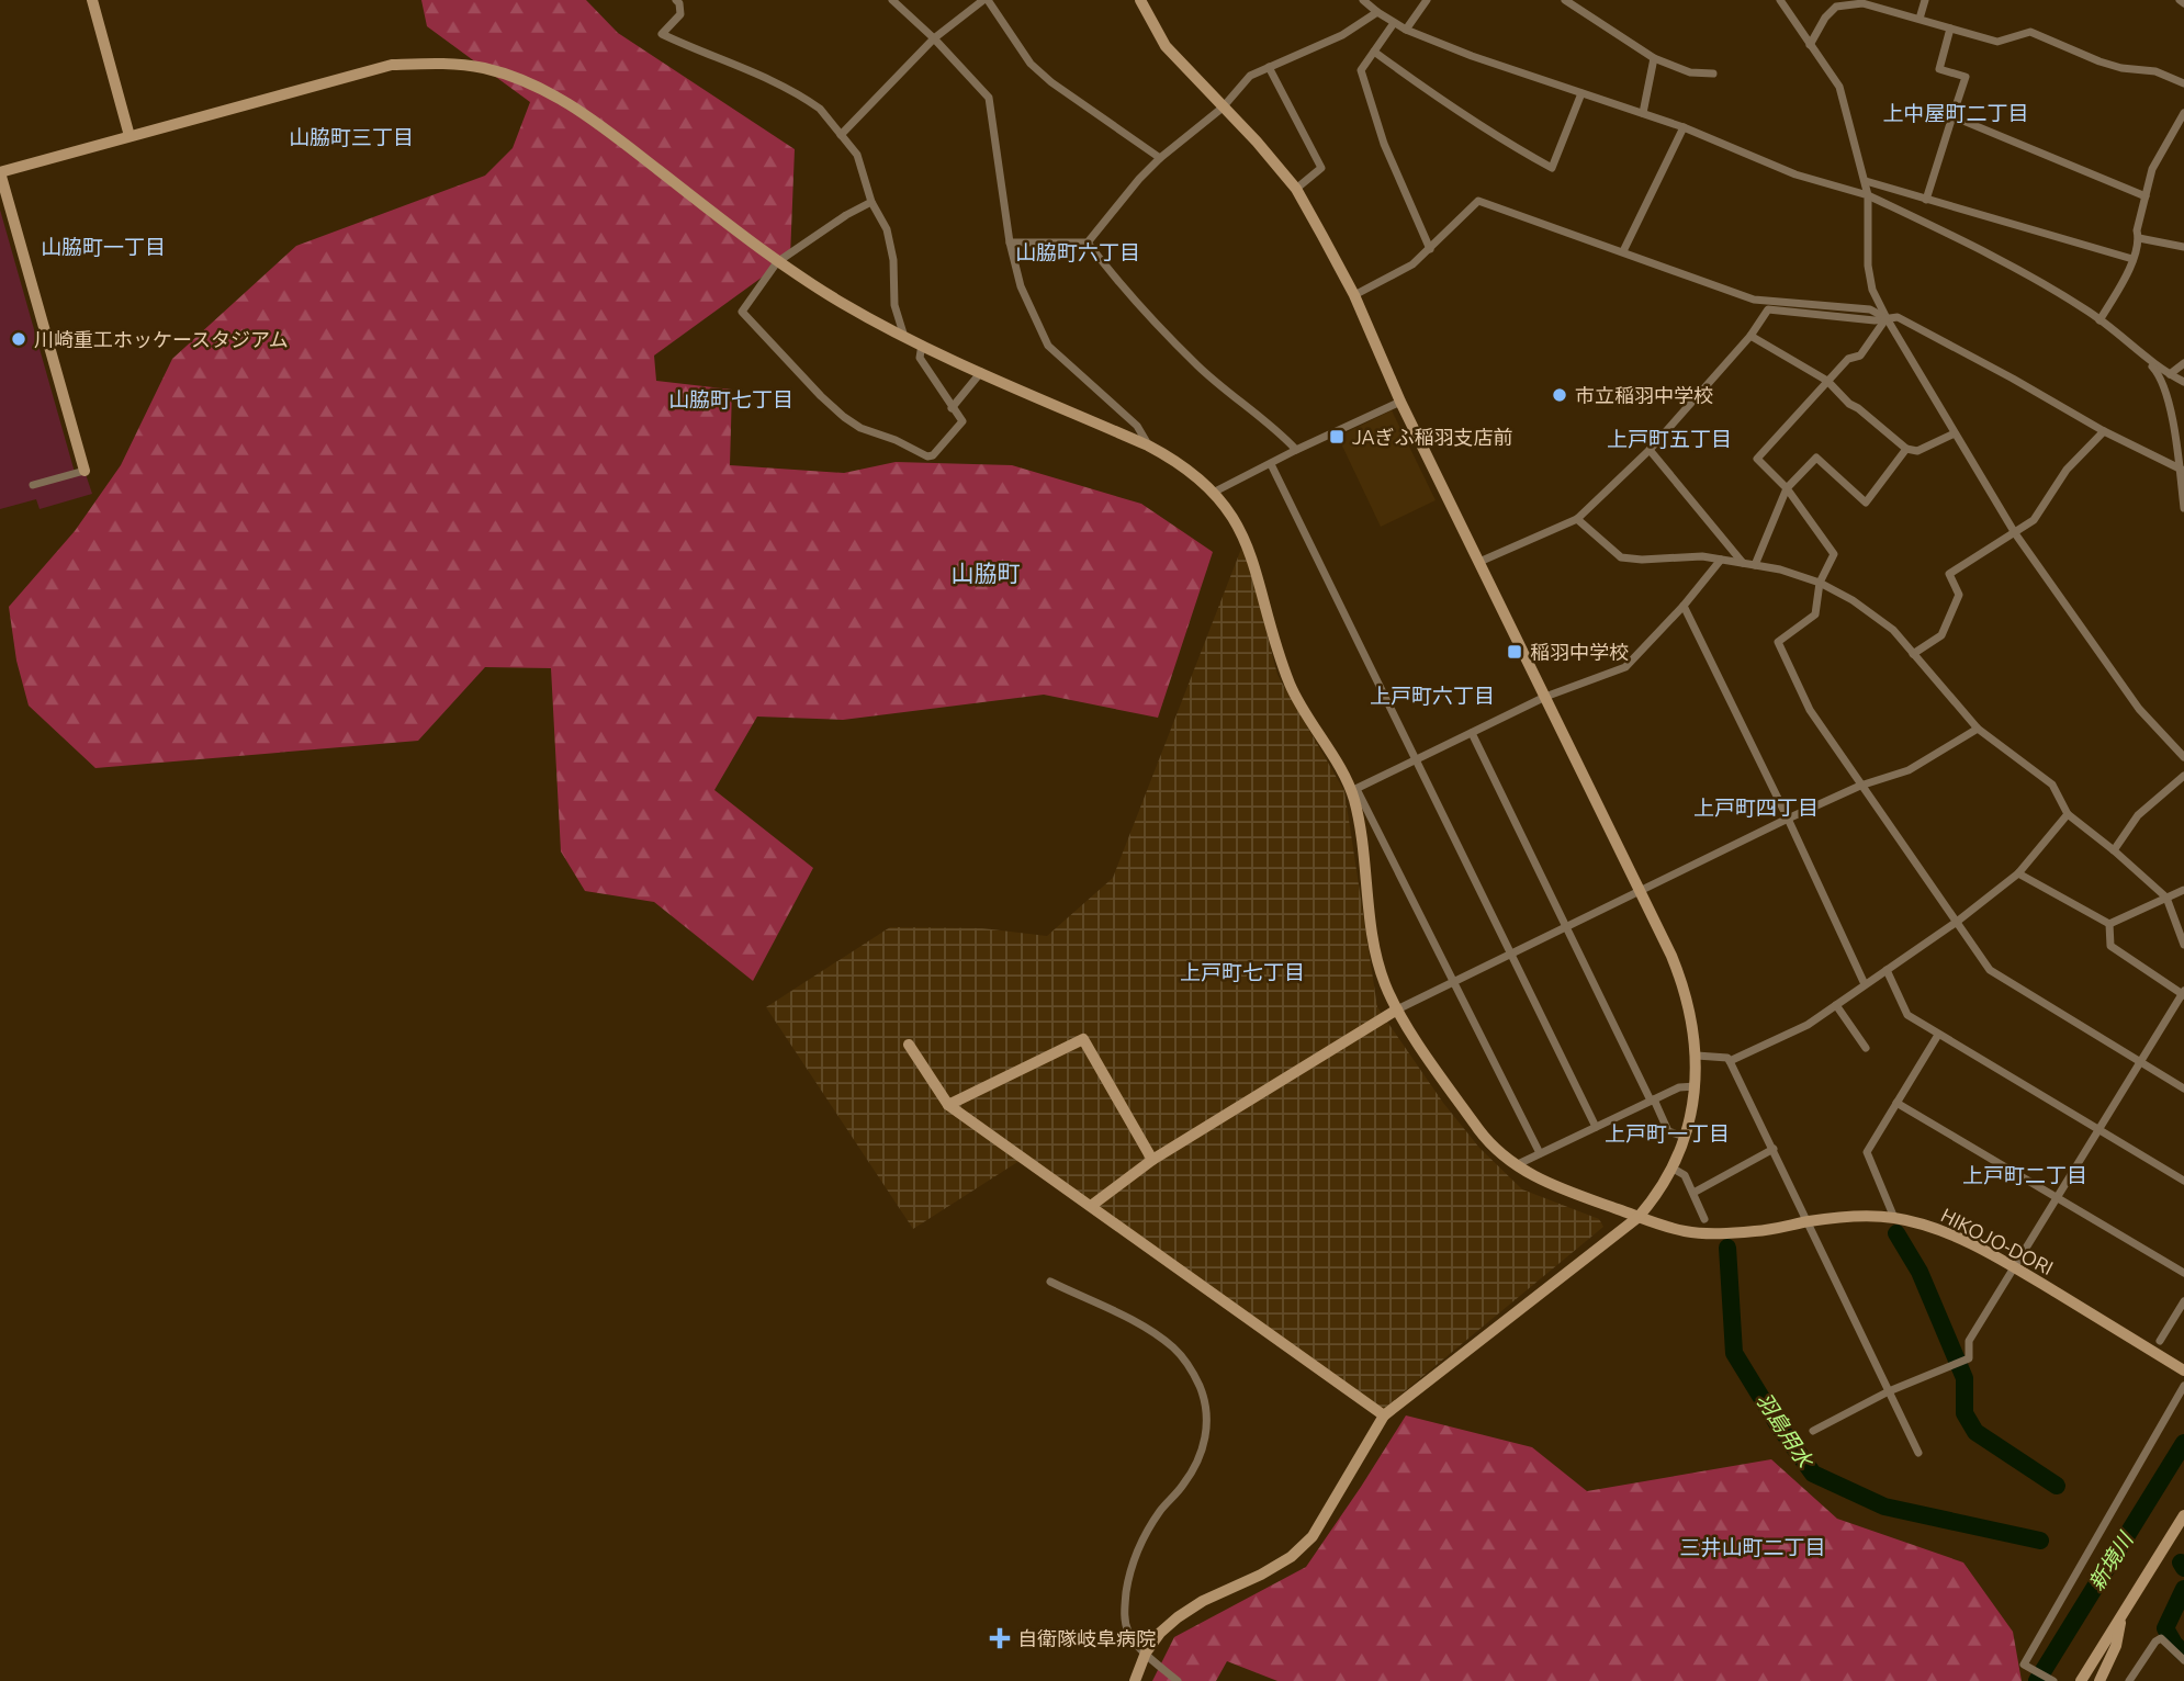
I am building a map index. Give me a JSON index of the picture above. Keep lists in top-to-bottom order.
{
  "streets": {
    "street": ["HIKOJO-DORI"]
  },
  "districts": [
    "上中屋町二丁目",
    "山脇町三丁目",
    "山脇町一丁目",
    "山脇町六丁目",
    "山脇町七丁目",
    "上戸町五丁目",
    "山脇町",
    "上戸町六丁目",
    "上戸町四丁目",
    "上戸町七丁目",
    "上戸町一丁目",
    "上戸町二丁目",
    "三井山町二丁目"
  ],
  "water": ["羽島用水", "新境川"],
  "places": {
    "other": ["川崎重工ホッケースタジアム", "市立稲羽中学校"],
    "transit": ["JAぎふ稲羽支店前", "稲羽中学校"],
    "health": ["自衛隊岐阜病院"]
  }
}
